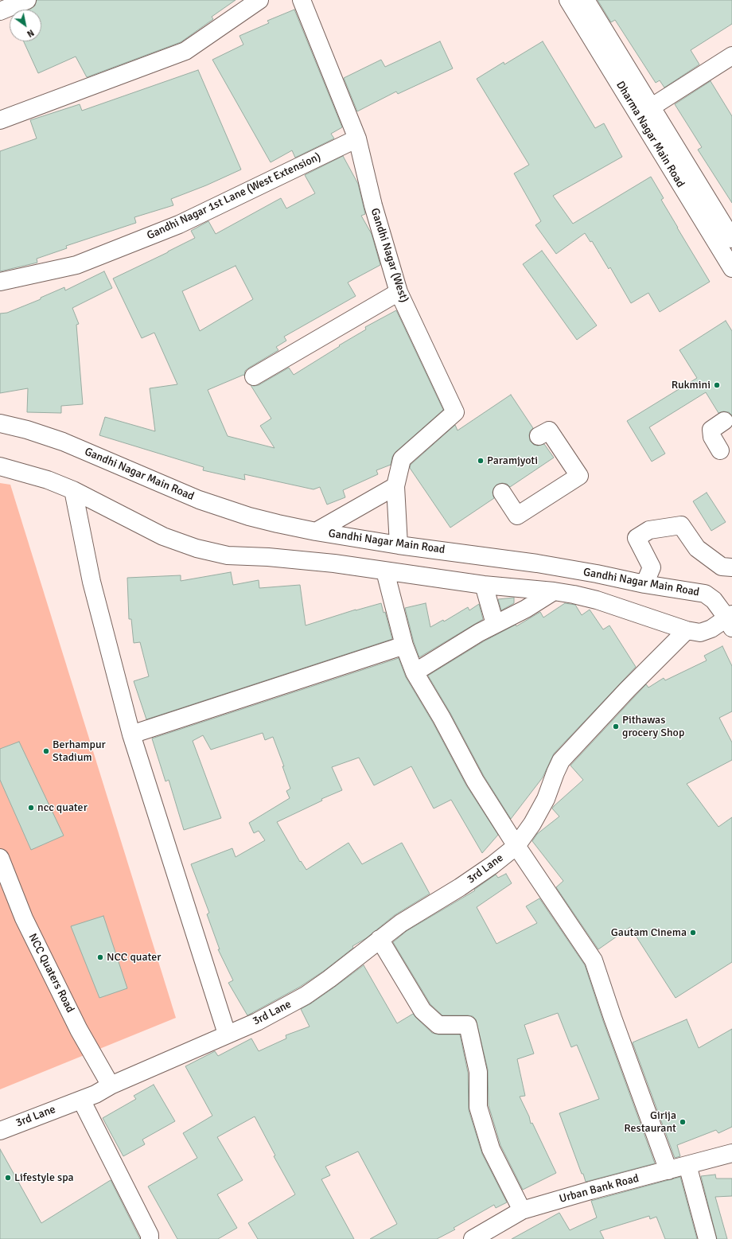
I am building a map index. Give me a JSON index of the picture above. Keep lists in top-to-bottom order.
{
  "streets": {
    "street": [
      "Dharma Nagar Main Road",
      "Gandhi Nagar 1st Lane (West Extension)",
      "Gandhi Nagar (West)",
      "Gandhi Nagar Main Road",
      "3rd Lane",
      "NCC Quaters Road",
      "Urban Bank Road"
    ]
  },
  "crossings": [
    ["Gandhi Nagar 1st Lane (West Extension)", "Gandhi Nagar (West)"],
    ["Gandhi Nagar (West)", "Gandhi Nagar Main Road"],
    ["Gandhi Nagar Main Road", "3rd Lane"],
    ["3rd Lane", "NCC Quaters Road"]
  ],
  "places": [
    "Rukmini",
    "Paramjyoti",
    "Pithawas grocery Shop",
    "Berhampur Stadium",
    "ncc quater",
    "Gautam Cinema",
    "NCC quater",
    "Girija Restaurant",
    "Lifestyle spa"
  ],
  "north": "bottom right"
}
